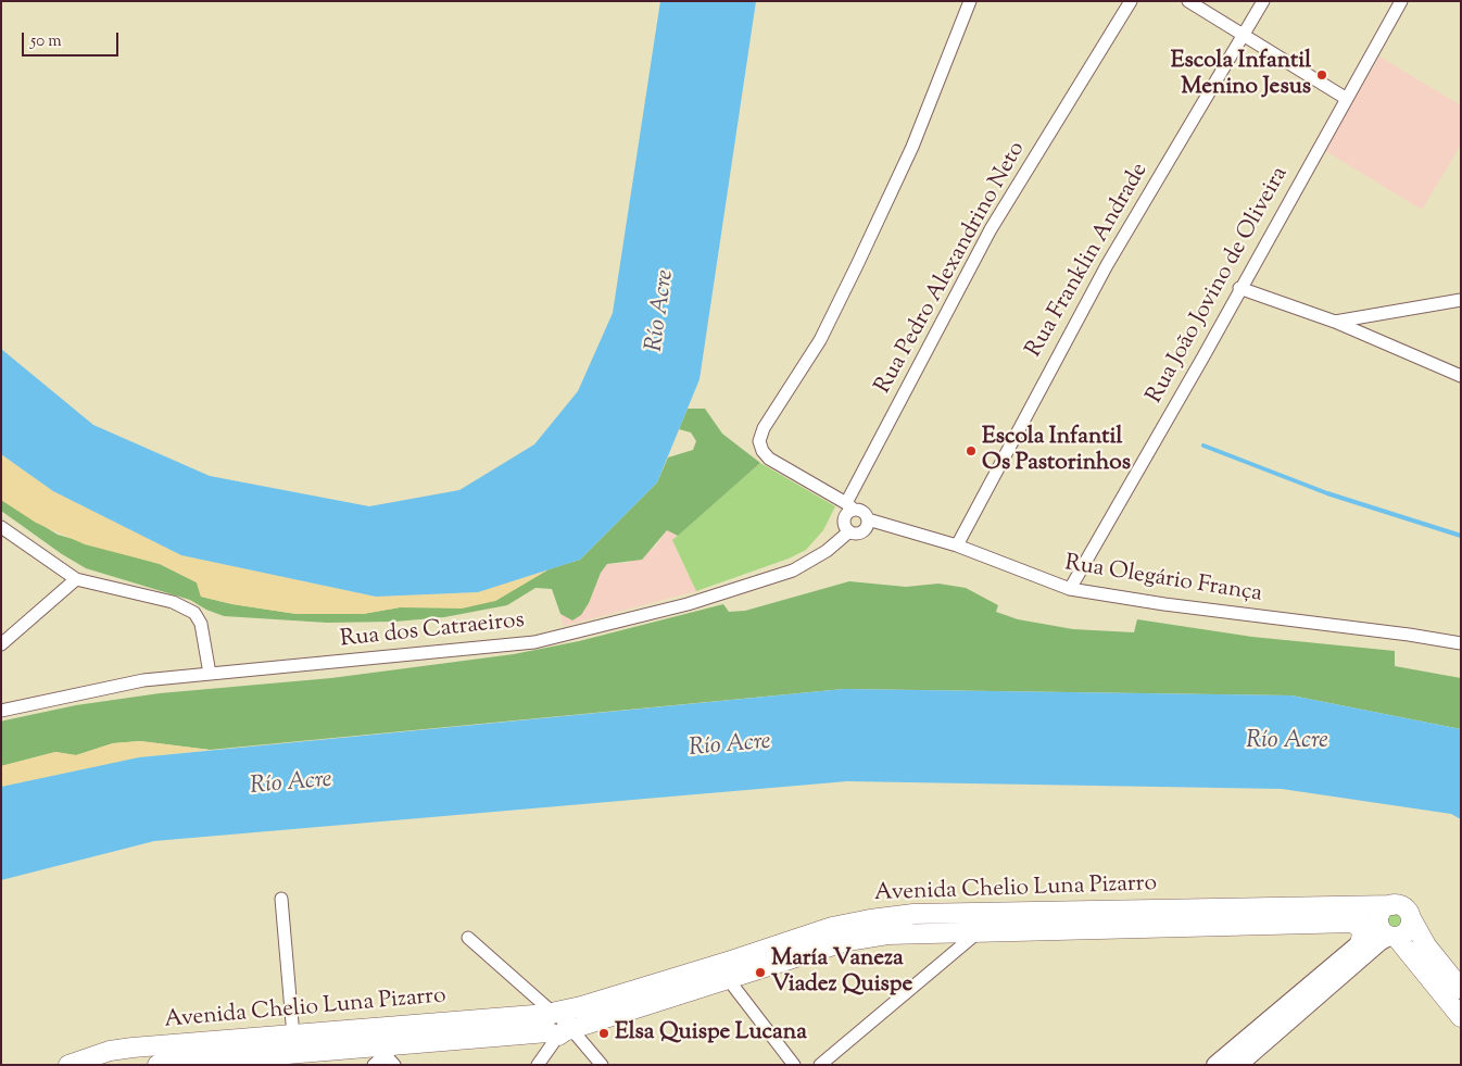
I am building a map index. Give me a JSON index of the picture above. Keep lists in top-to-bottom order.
{
  "streets": {
    "main road": ["Avenida Chelio Luna Pizarro"],
    "street": [
      "Rua Franklin Andrade",
      "Rua Pedro Alexandrino Neto",
      "Rua João Jovino de Oliveira",
      "Rua Olegário França",
      "Rua dos Catraeiros"
    ]
  },
  "crossings": [
    ["Rua Franklin Andrade", "Rua Olegário França"],
    ["Rua Pedro Alexandrino Neto", "Rua Olegário França"],
    ["Rua Pedro Alexandrino Neto", "Rua dos Catraeiros"],
    ["Rua João Jovino de Oliveira", "Rua Olegário França"],
    ["Rua Olegário França", "Rua dos Catraeiros"]
  ],
  "water": ["Río Acre"],
  "places": [
    "Escola Infantil Menino Jesus",
    "Escola Infantil Os Pastorinhos",
    "María Vaneza Viadez Quispe",
    "Elsa Quispe Lucana"
  ],
  "scale_bar": "50 m"
}
